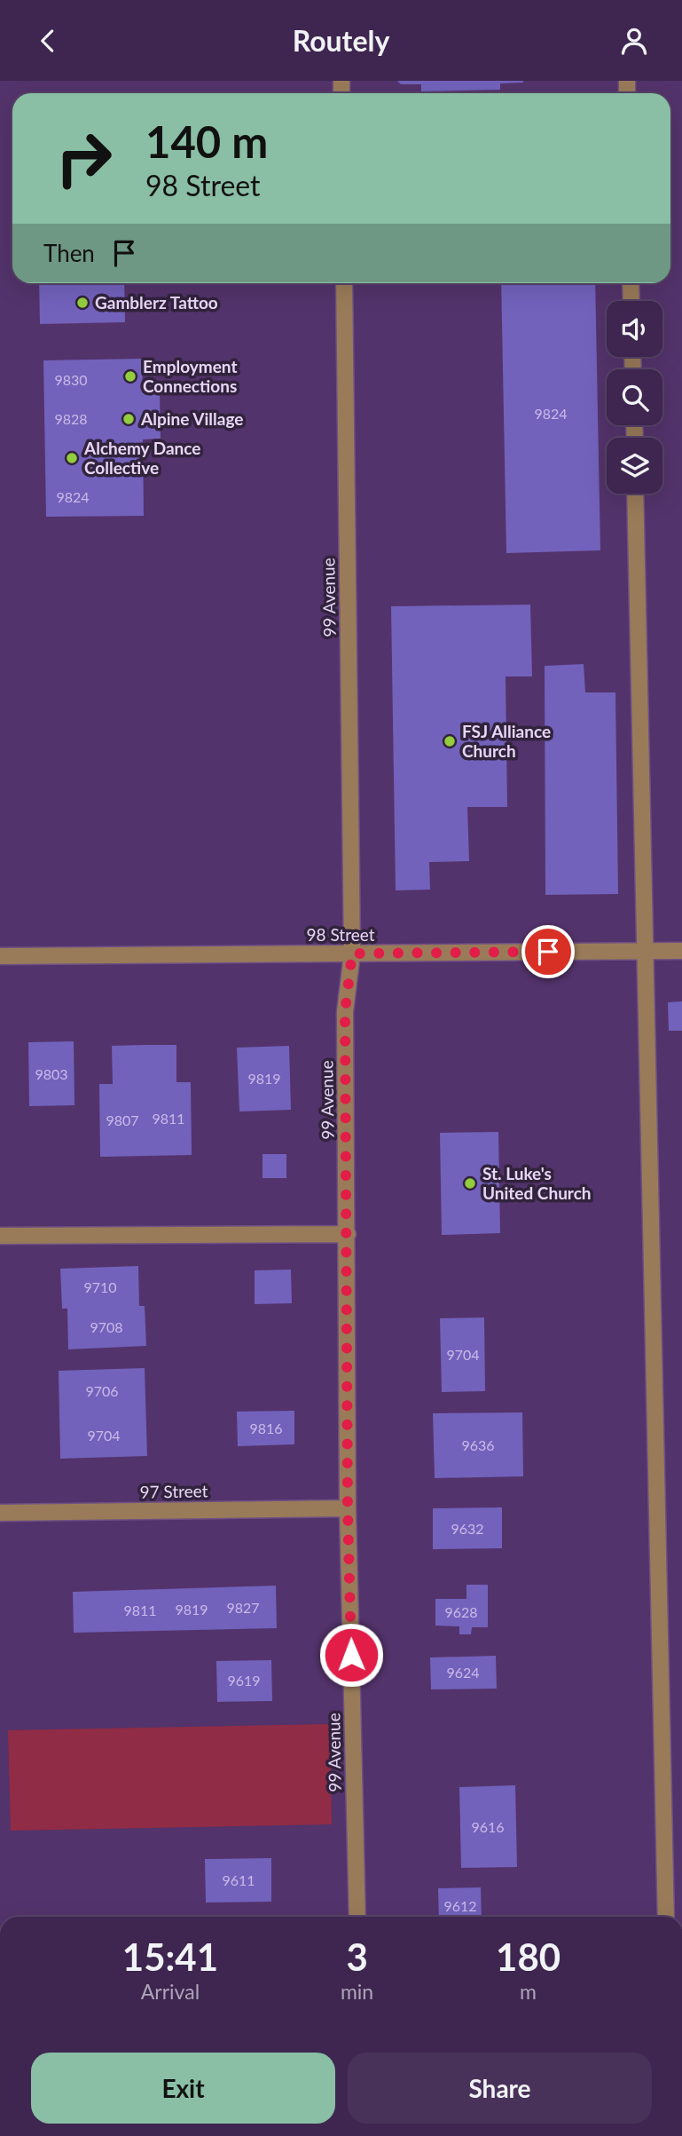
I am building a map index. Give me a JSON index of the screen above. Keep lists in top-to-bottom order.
{
  "streets": {
    "street": ["99 Avenue", "98 Street", "97 Street"]
  },
  "crossings": [
    ["99 Avenue", "98 Street"],
    ["99 Avenue", "97 Street"]
  ],
  "places": [
    "Gamblerz Tattoo",
    "Employment Connections",
    "Alpine Village",
    "Alchemy Dance Collective",
    "FSJ Alliance Church",
    "St. Luke's United Church"
  ],
  "house_numbers": [
    "9830",
    "9824",
    "9828",
    "9824",
    "9803",
    "9819",
    "9811",
    "9807",
    "9710",
    "9708",
    "9704",
    "9706",
    "9816",
    "9704",
    "9636",
    "9632",
    "9827",
    "9819",
    "9811",
    "9628",
    "9624",
    "9619",
    "9616",
    "9611",
    "9612"
  ],
  "page": {
    "header": "Routely",
    "turn": ["140 m", "98 Street"],
    "then": "Then",
    "eta": [
      "15:41",
      "Arrival",
      "3",
      "min",
      "180",
      "m"
    ],
    "buttons": ["Exit", "Share"]
  }
}
